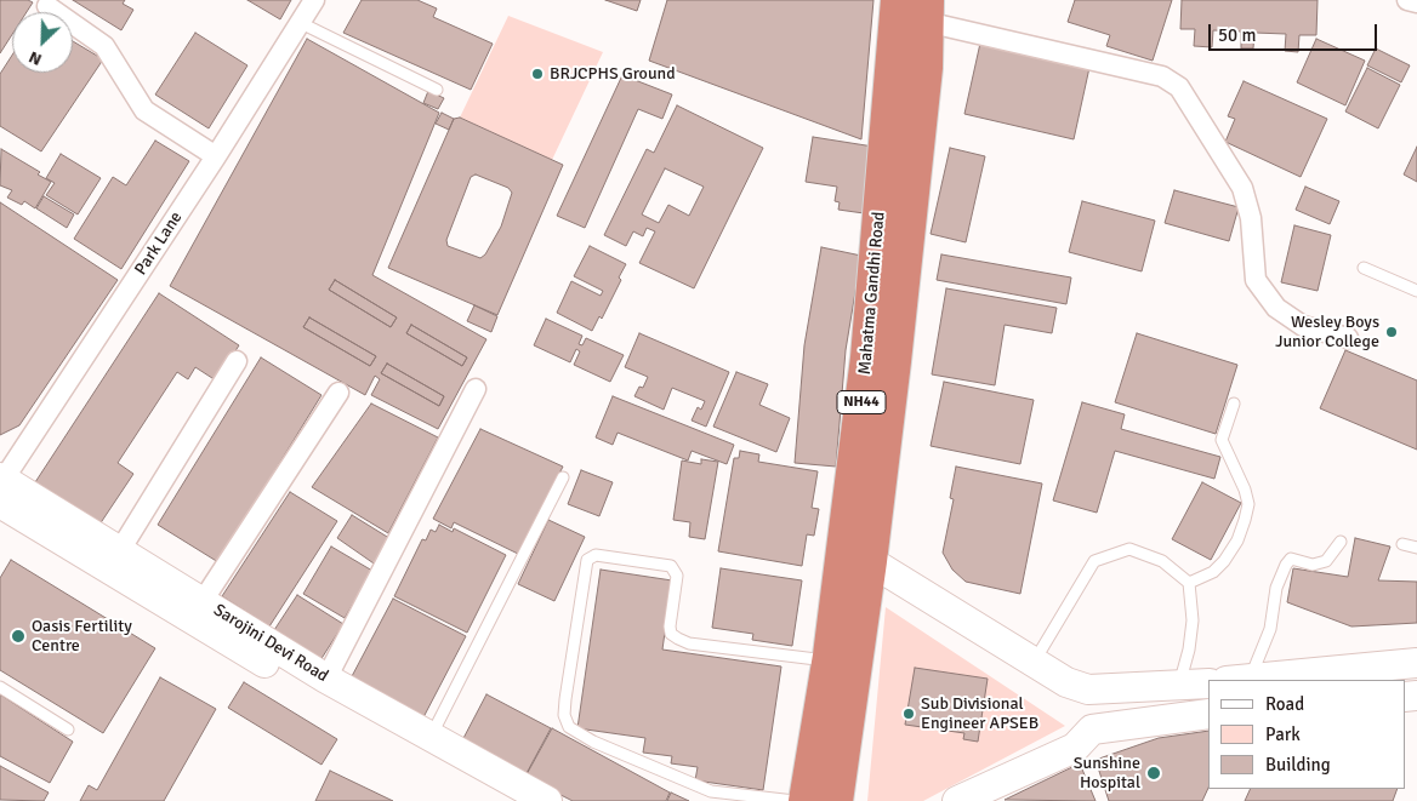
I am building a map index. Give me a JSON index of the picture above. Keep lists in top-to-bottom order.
{
  "streets": {
    "highway": ["Mahatma Gandhi Road", "NH44"],
    "main road": ["Sarojini Devi Road"],
    "street": ["Park Lane"]
  },
  "crossings": [
    ["Park Lane", "Sarojini Devi Road"]
  ],
  "places": [
    "BRJCPHS Ground",
    "Wesley Boys Junior College",
    "Oasis Fertility Centre",
    "Sub Divisional Engineer APSEB",
    "Sunshine Hospital"
  ],
  "legend": ["Road", "Park", "Building"],
  "scale_bar": "50 m",
  "north": "bottom left"
}
